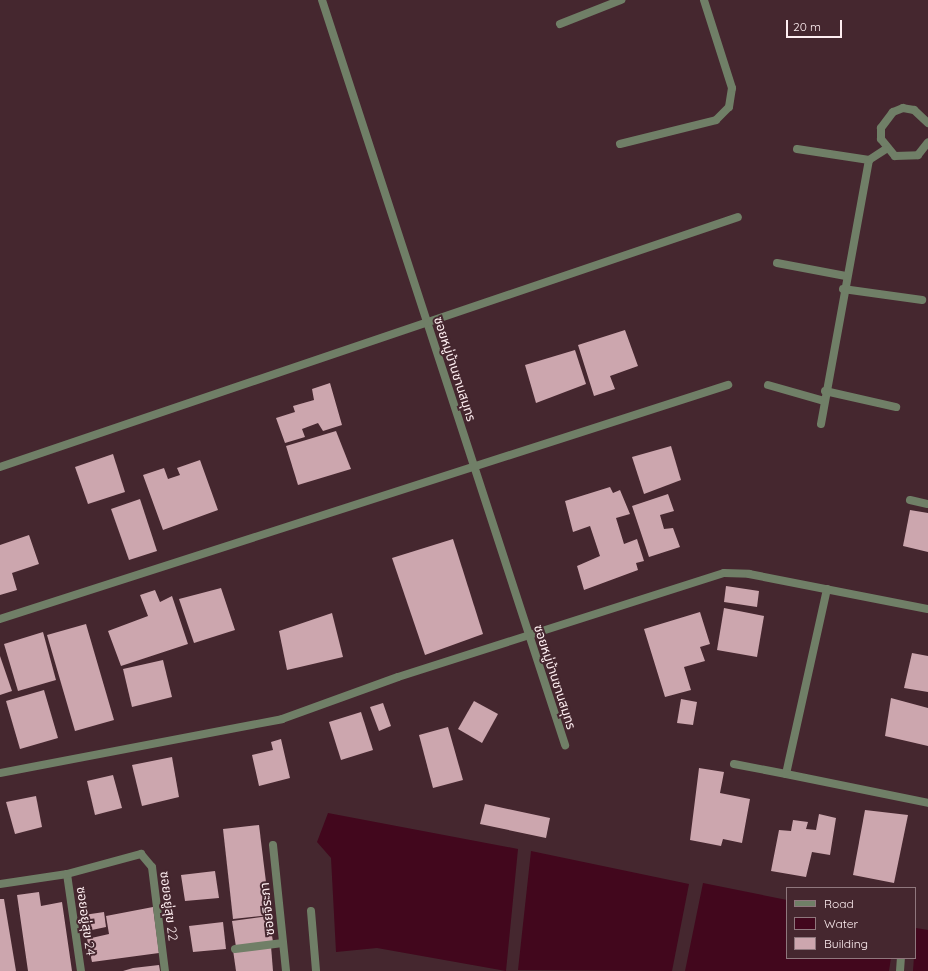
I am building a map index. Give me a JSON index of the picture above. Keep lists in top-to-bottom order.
{
  "streets": {
    "street": [
      "ซอยหมู่บ้านชานสมุทร",
      "ซอยอยู่สุข 22",
      "ซอยจิระภา",
      "ซอยอยู่สุข 24"
    ]
  },
  "crossings": [
    ["ซอยอยู่สุข 22", "ซอยอยู่สุข 24"]
  ],
  "legend": ["Road", "Water", "Building"],
  "scale_bar": "20 m"
}
